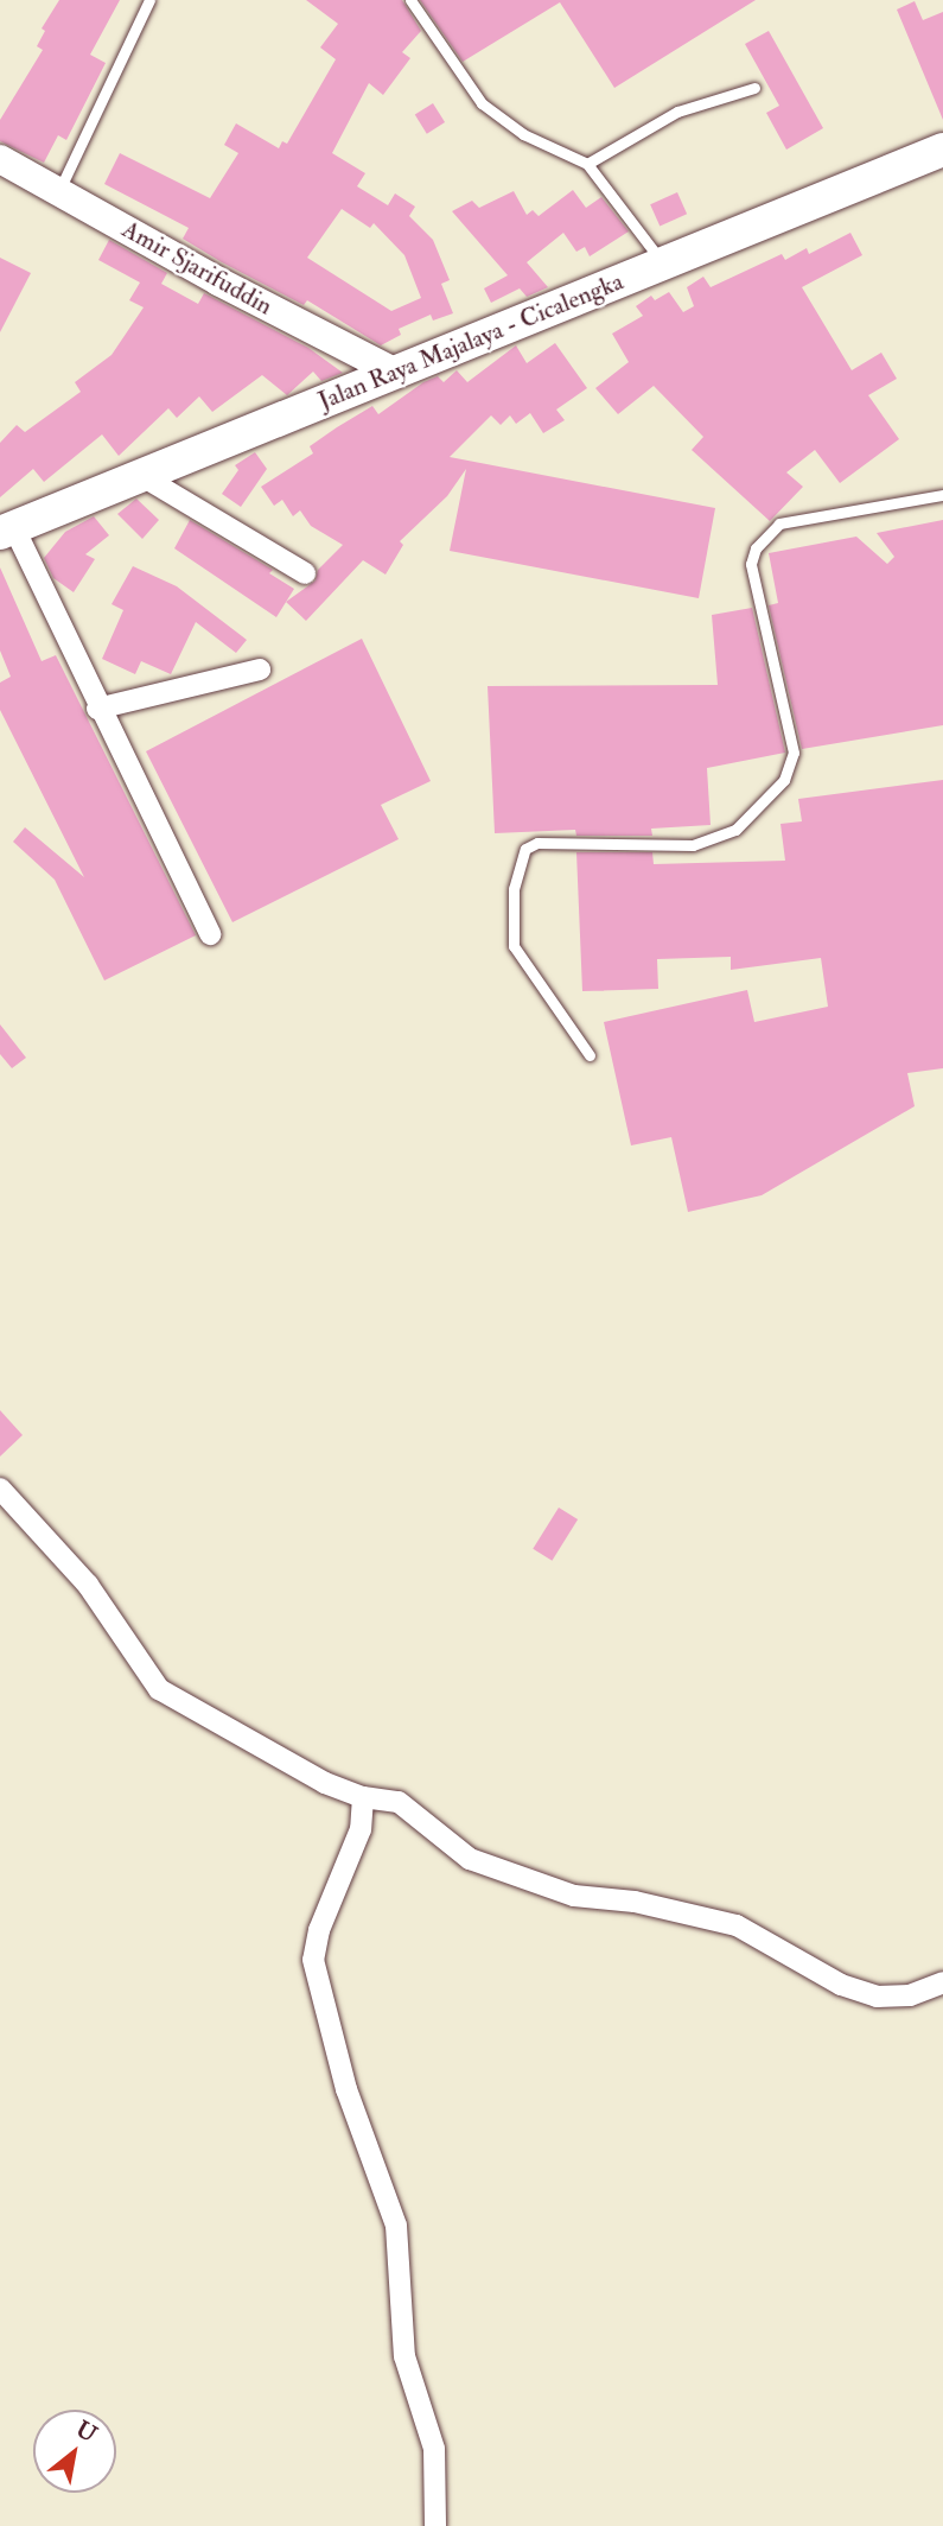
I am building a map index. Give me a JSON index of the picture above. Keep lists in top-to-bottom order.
{
  "streets": {
    "main road": ["Amir Sjarifuddin", "Jalan Raya Majalaya - Cicalengka"]
  },
  "crossings": [
    ["Amir Sjarifuddin", "Jalan Raya Majalaya - Cicalengka"]
  ],
  "north": "top right"
}
